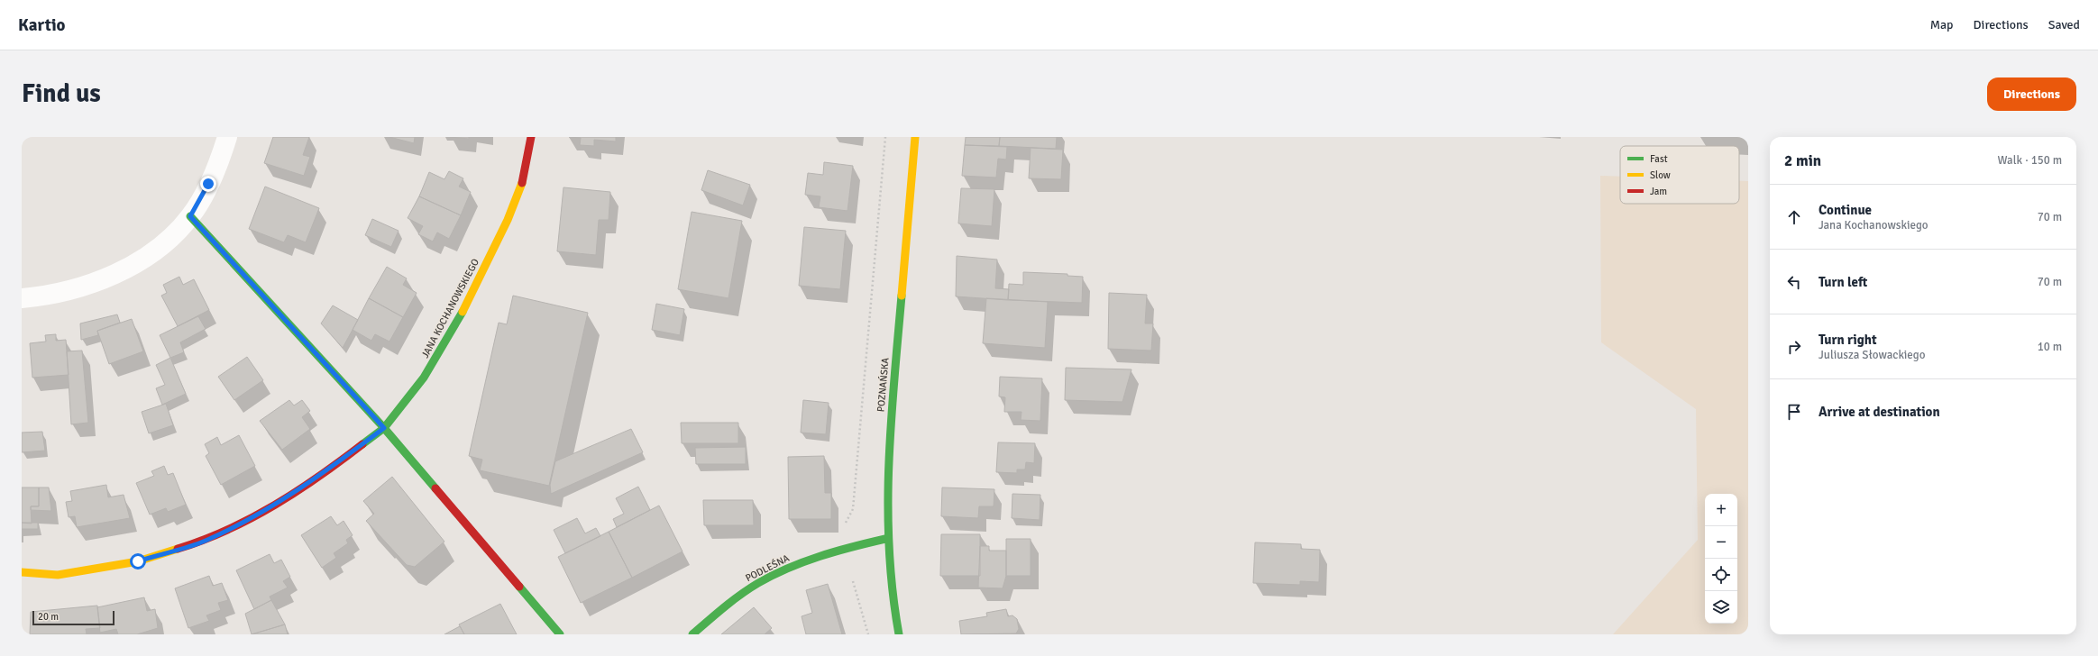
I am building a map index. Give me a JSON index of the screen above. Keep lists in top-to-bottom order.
{
  "streets": {
    "street": ["JANA KOCHANOWSKIEGO", "POZNAŃSKA", "PODLEŚNA"]
  },
  "crossings": [
    ["POZNAŃSKA", "PODLEŚNA"]
  ],
  "legend": ["Fast", "Slow", "Jam"],
  "scale_bar": "20 m",
  "page": {
    "header": "Kartio",
    "nav": ["Map", "Directions", "Saved"],
    "buttons": "Directions",
    "title": "Find us",
    "heading": ["2 min", "Walk · 150 m"],
    "list": [
      ["Continue", "Jana Kochanowskiego", "70 m"],
      ["Turn left", "70 m"],
      ["Turn right", "Juliusza Słowackiego", "10 m"],
      "Arrive at destination"
    ],
    "map_buttons": ["+", "−"],
    "scale": "20 m"
  }
}
